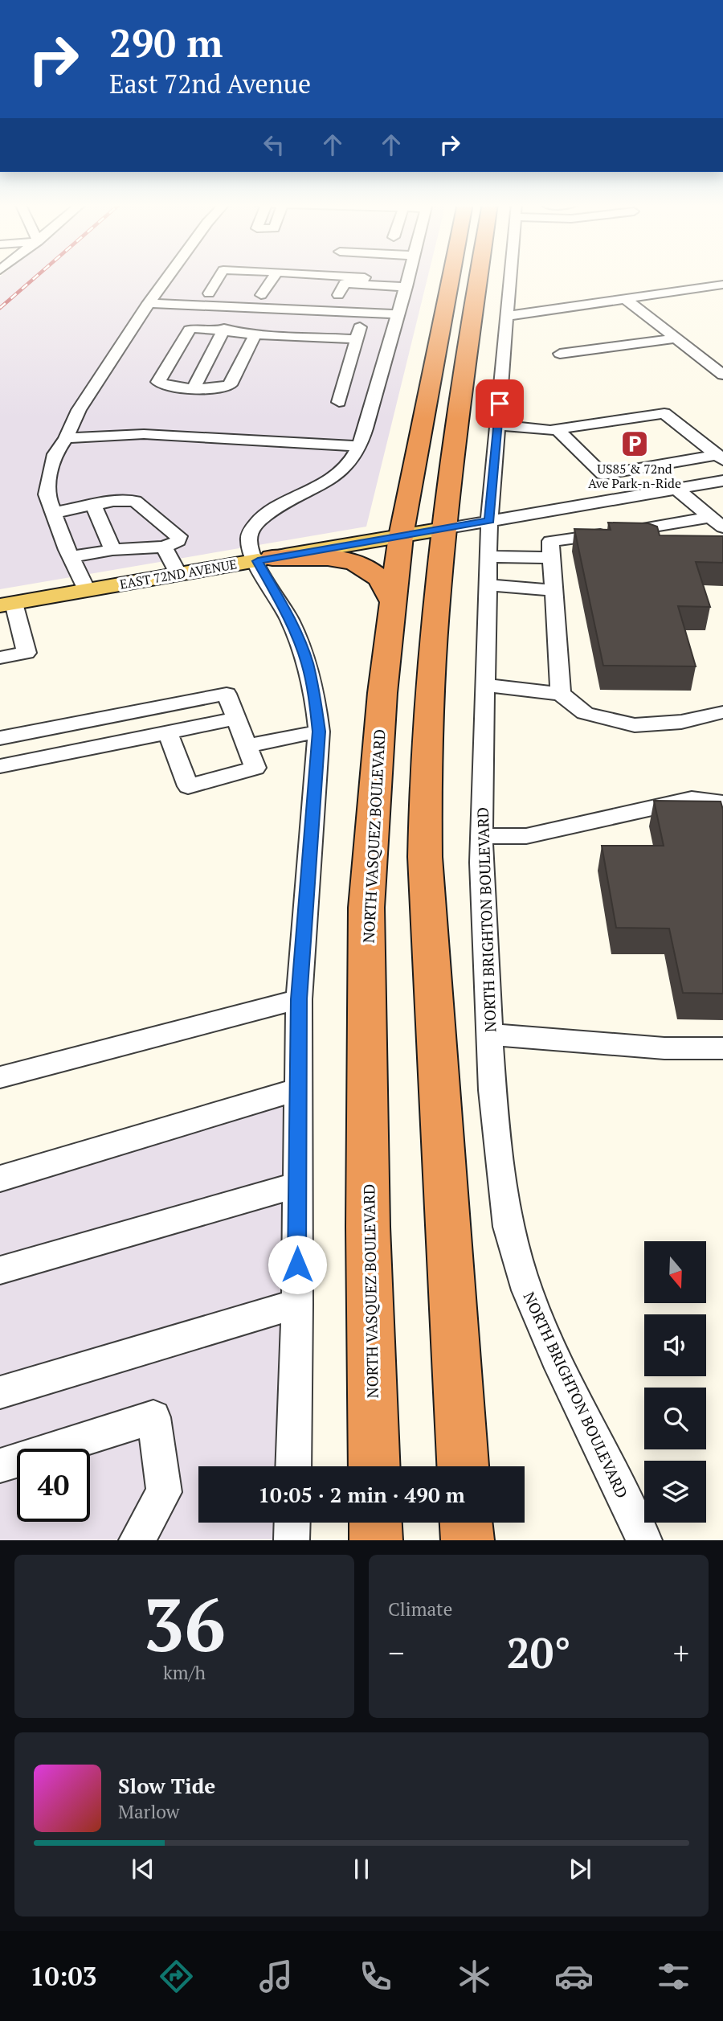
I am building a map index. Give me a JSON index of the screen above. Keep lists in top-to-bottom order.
{
  "streets": {
    "highway": ["NORTH VASQUEZ BOULEVARD"],
    "main road": ["EAST 72ND AVENUE"],
    "street": ["NORTH BRIGHTON BOULEVARD"]
  },
  "crossings": [
    ["EAST 72ND AVENUE", "NORTH VASQUEZ BOULEVARD"],
    ["EAST 72ND AVENUE", "NORTH BRIGHTON BOULEVARD"]
  ],
  "places": {
    "parking": ["US85 & 72nd Ave Park-n-Ride"]
  },
  "north": "bottom",
  "page": {
    "turn": ["290 m", "East 72nd Avenue"],
    "limit": "40",
    "trip": "10:05 · 2 min · 490 m",
    "tile": [
      ["36", "km/h"],
      "Climate"
    ],
    "heat": ["−", "20°", "+"],
    "song": ["Slow Tide", "Marlow"],
    "tabs": "10:03"
  }
}
